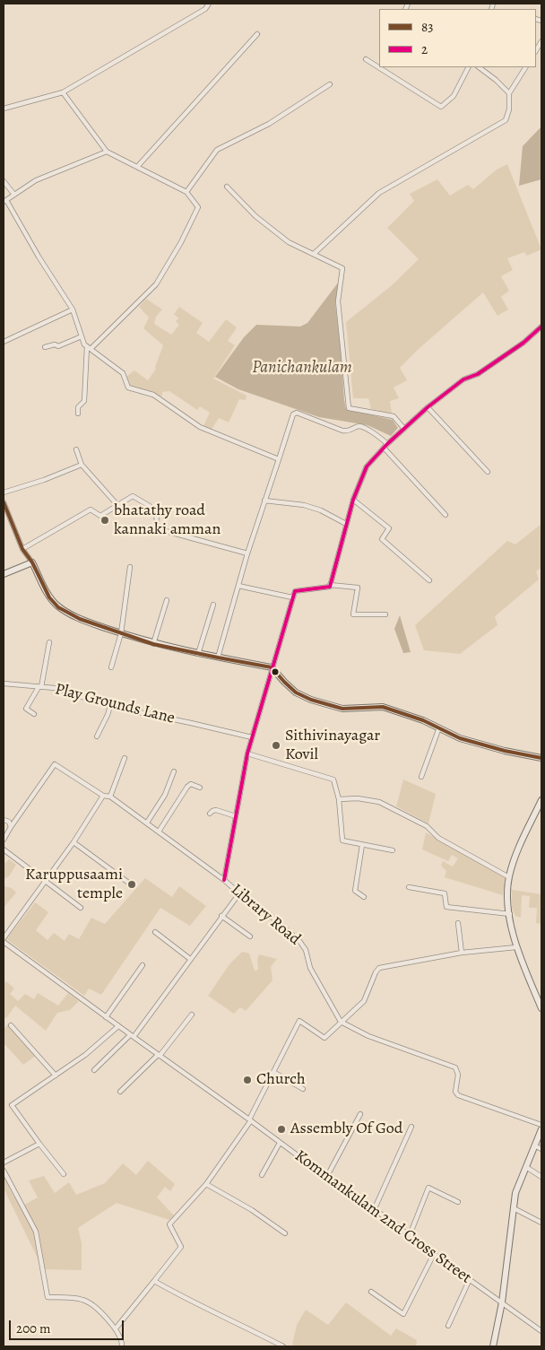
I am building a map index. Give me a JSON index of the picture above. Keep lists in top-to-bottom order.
{
  "streets": {
    "street": ["Play Grounds Lane", "Library Road", "Kommankulam 2nd Cross Street"]
  },
  "water": ["Panichankulam"],
  "places": [
    "bhatathy road kannaki amman",
    "Sithivinayagar Kovil",
    "Karuppusaami temple",
    "Church",
    "Assembly Of God"
  ],
  "lines": ["transit line 2", "transit line 83"],
  "legend": ["83", "2"],
  "scale_bar": "200 m"
}
